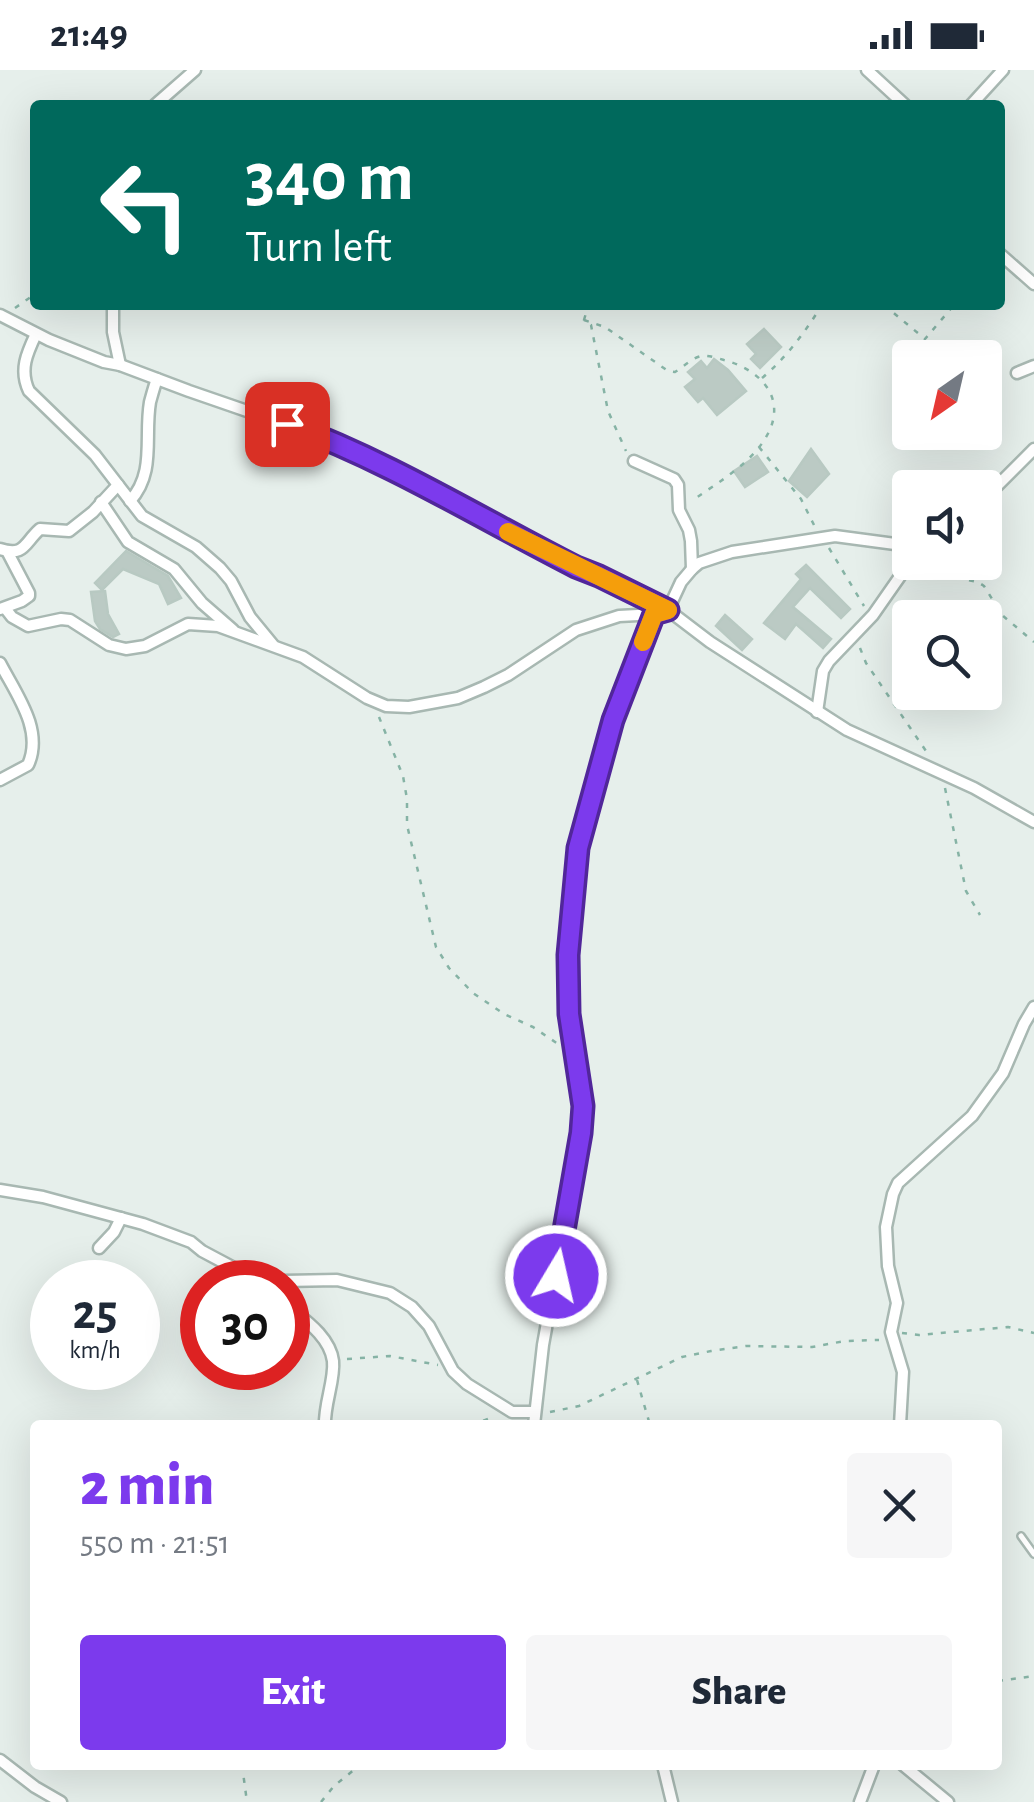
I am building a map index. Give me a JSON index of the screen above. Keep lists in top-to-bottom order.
{
  "north": "bottom left",
  "page": {
    "status": "21:49",
    "turn": ["340 m", "Turn left"],
    "speed": "25 km/h",
    "limit": "30",
    "heading": ["2 min", "550 m · 21:51"],
    "buttons": ["Exit", "Share"]
  }
}
